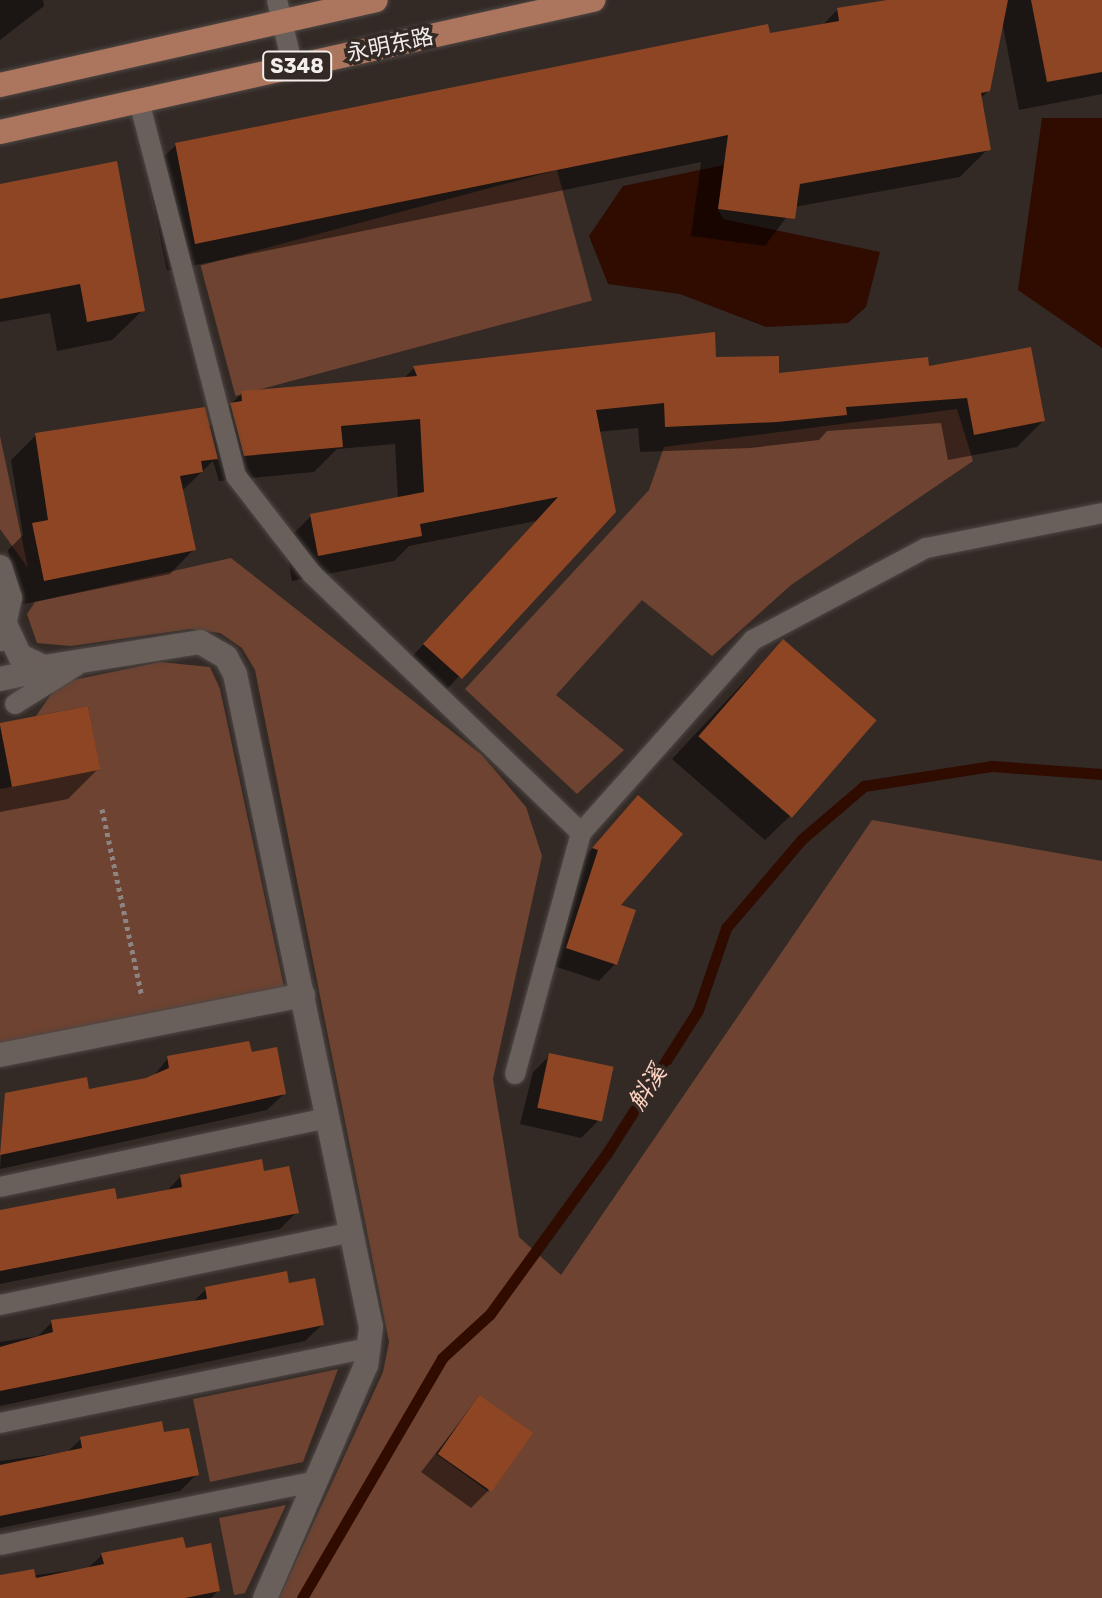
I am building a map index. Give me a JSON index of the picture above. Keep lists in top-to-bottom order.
{
  "streets": {
    "main road": ["永明东路", "S348"]
  },
  "water": ["斛溪"]
}
